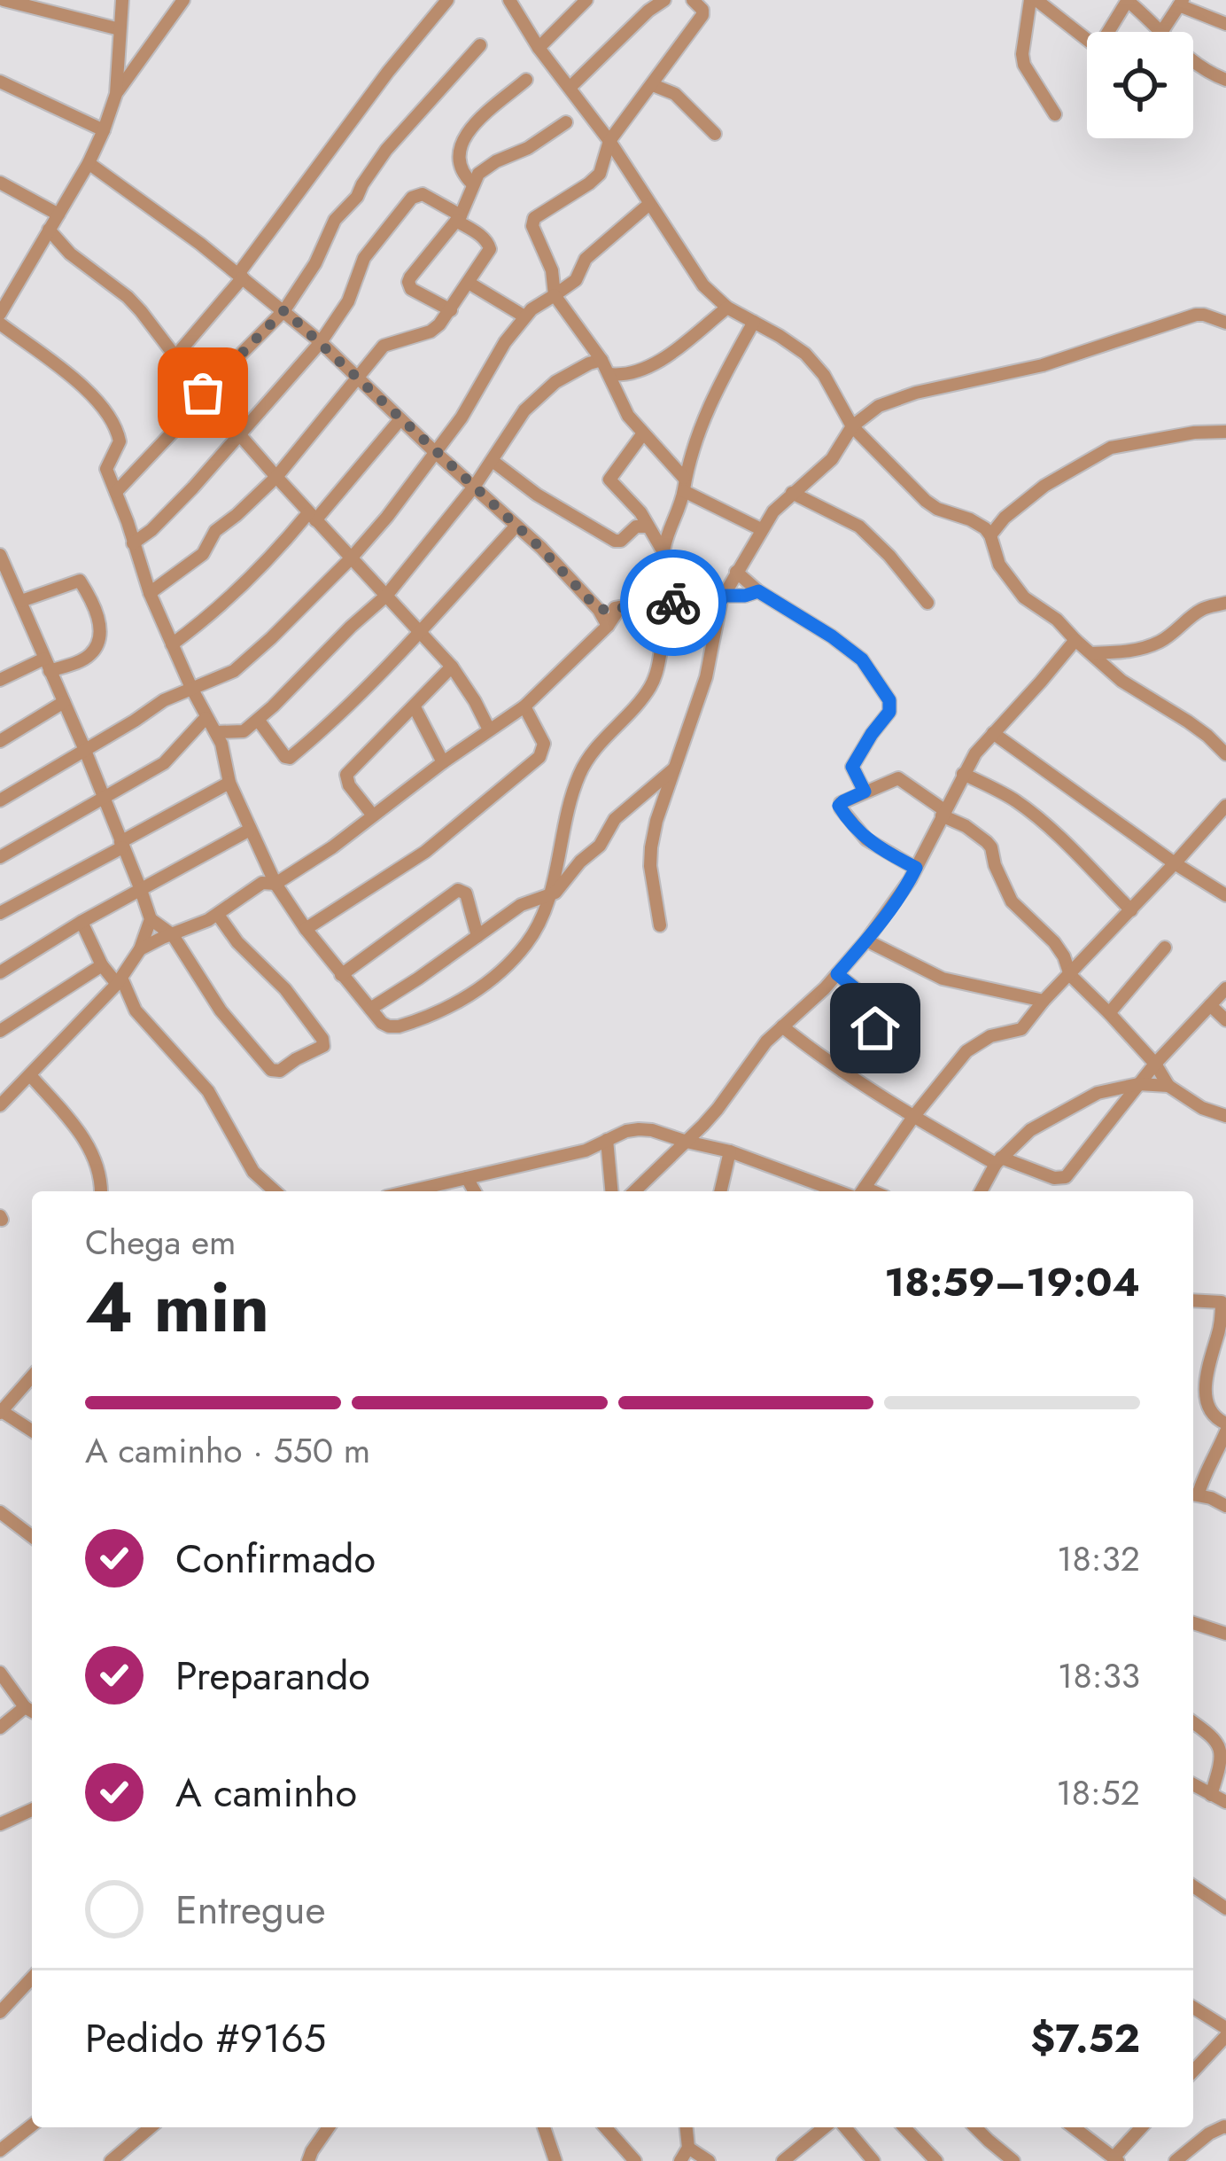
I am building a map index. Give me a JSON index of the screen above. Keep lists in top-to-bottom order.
{
  "page": {
    "heading": ["4 min", "Chega em", "18:59–19:04"],
    "panel": ["Pedido #9165", "$7.52"],
    "bar": "A caminho · 550 m",
    "list": [
      ["Confirmado", "18:32"],
      ["Preparando", "18:33"],
      ["A caminho", "18:52"],
      "Entregue"
    ]
  }
}
